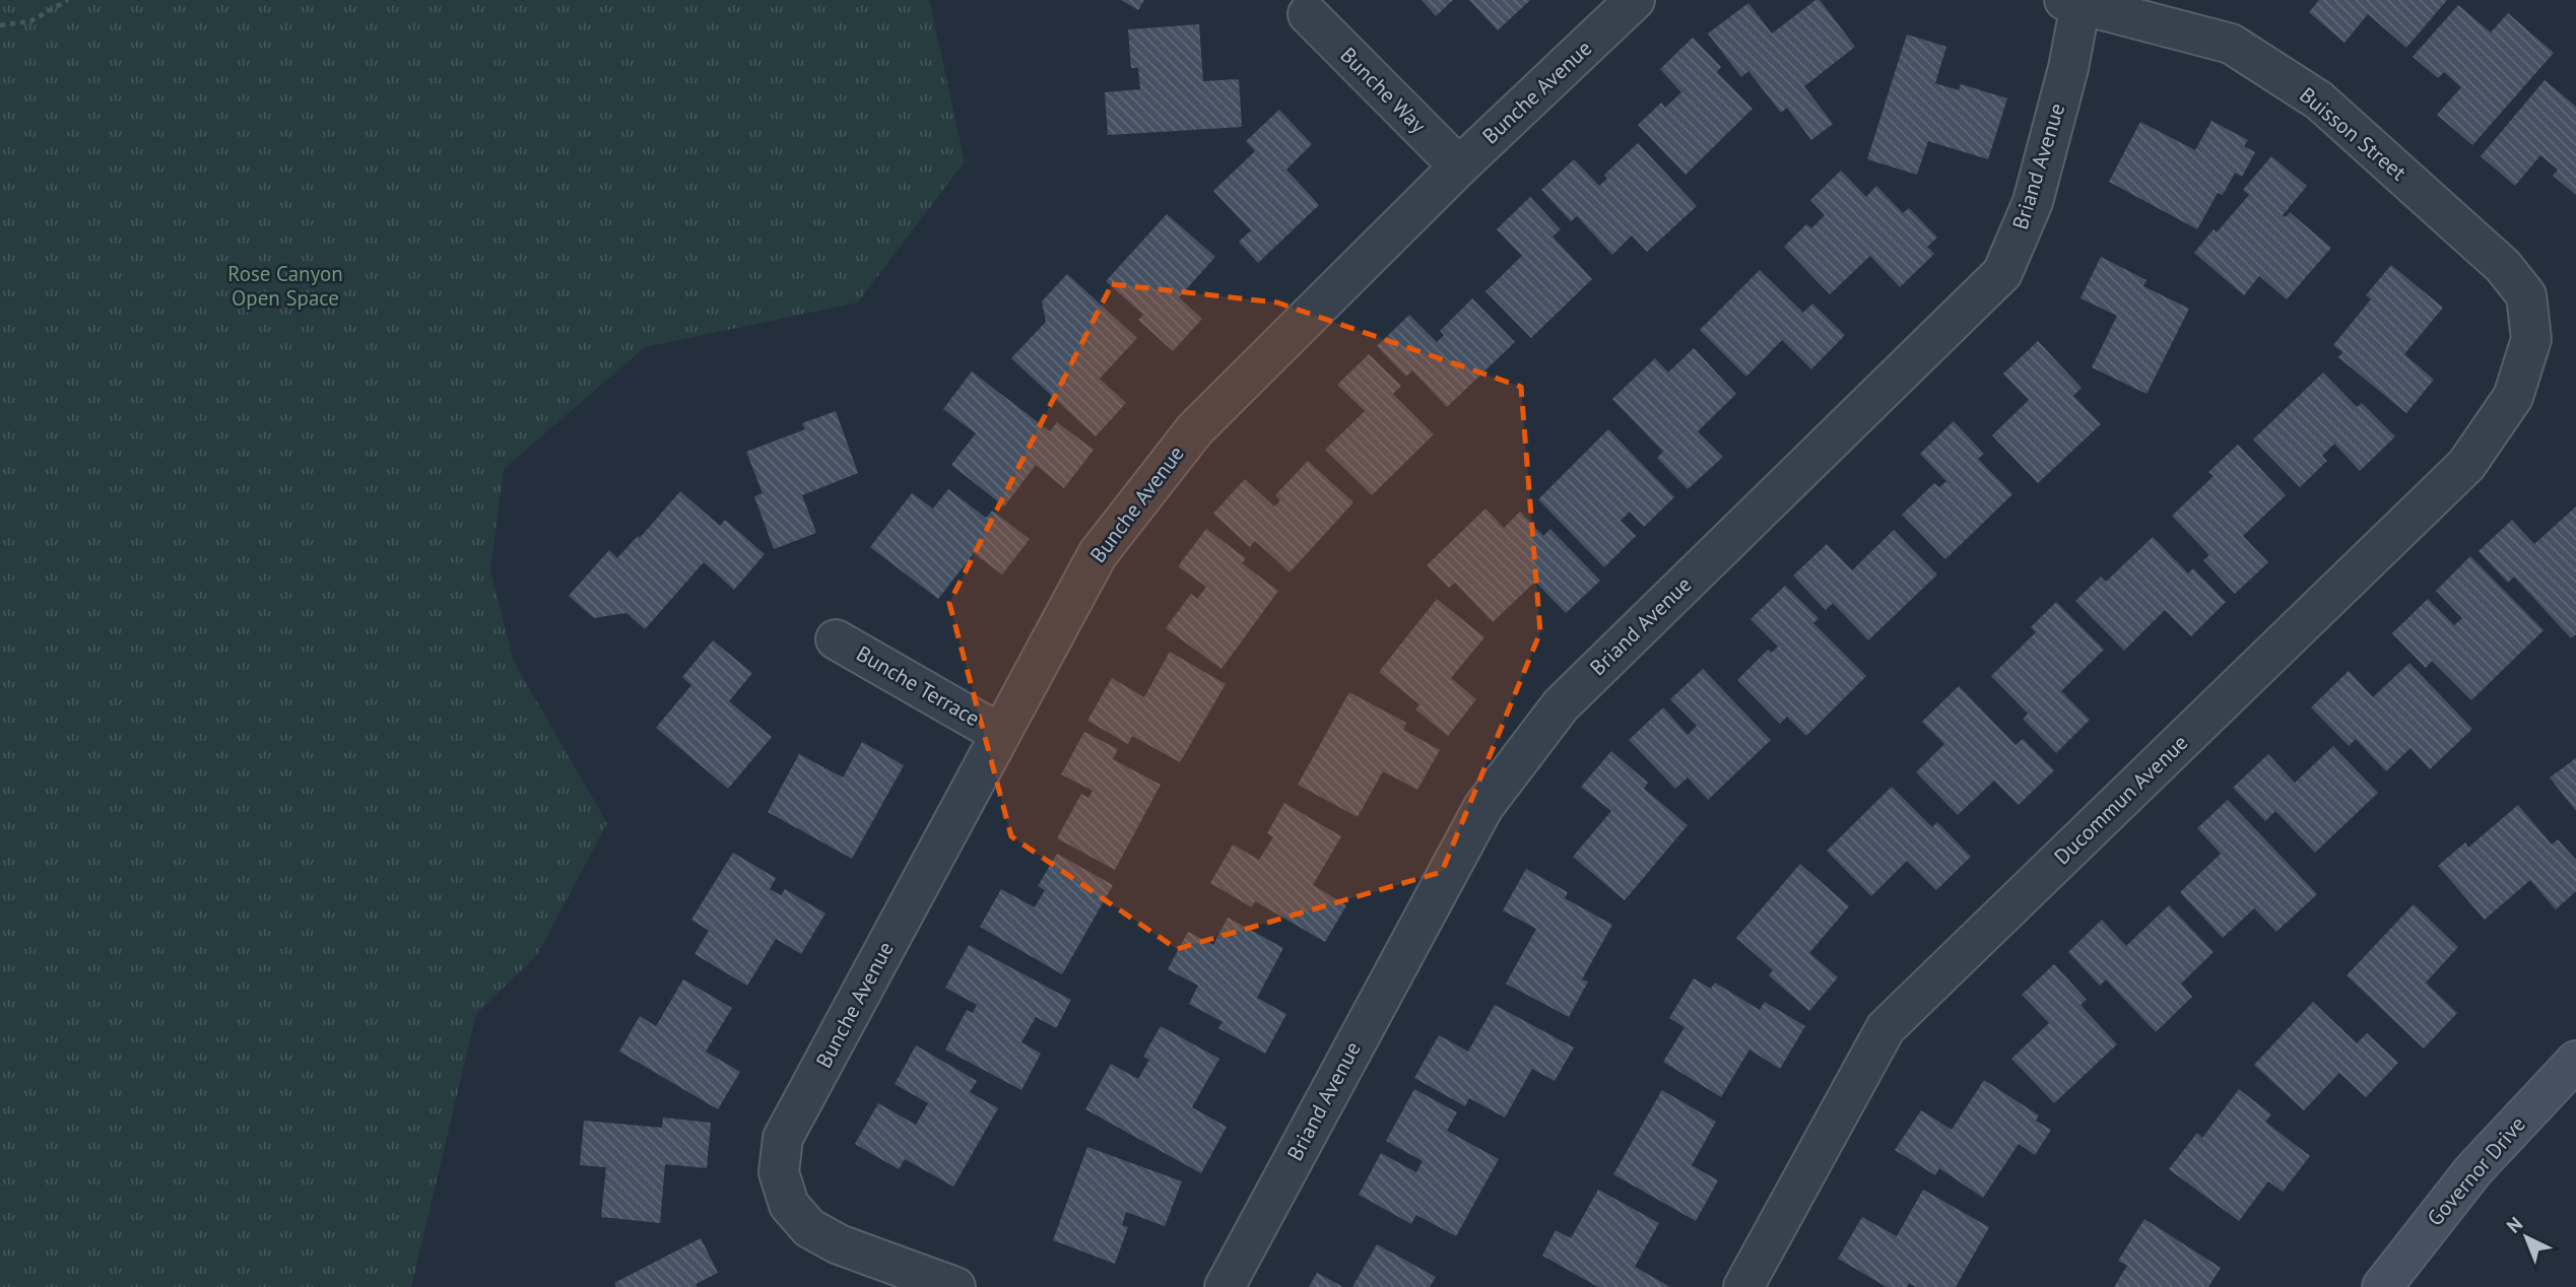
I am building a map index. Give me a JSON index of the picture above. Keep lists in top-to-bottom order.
{
  "streets": {
    "street": [
      "Bunche Way",
      "Bunche Avenue",
      "Buisson Street",
      "Briand Avenue",
      "Bunche Terrace",
      "Ducommun Avenue",
      "Governor Drive"
    ]
  },
  "crossings": [
    ["Bunche Way", "Bunche Avenue"],
    ["Bunche Avenue", "Bunche Terrace"],
    ["Buisson Street", "Briand Avenue"],
    ["Buisson Street", "Ducommun Avenue"]
  ],
  "parks": ["Rose Canyon Open Space"],
  "north": "top left"
}
